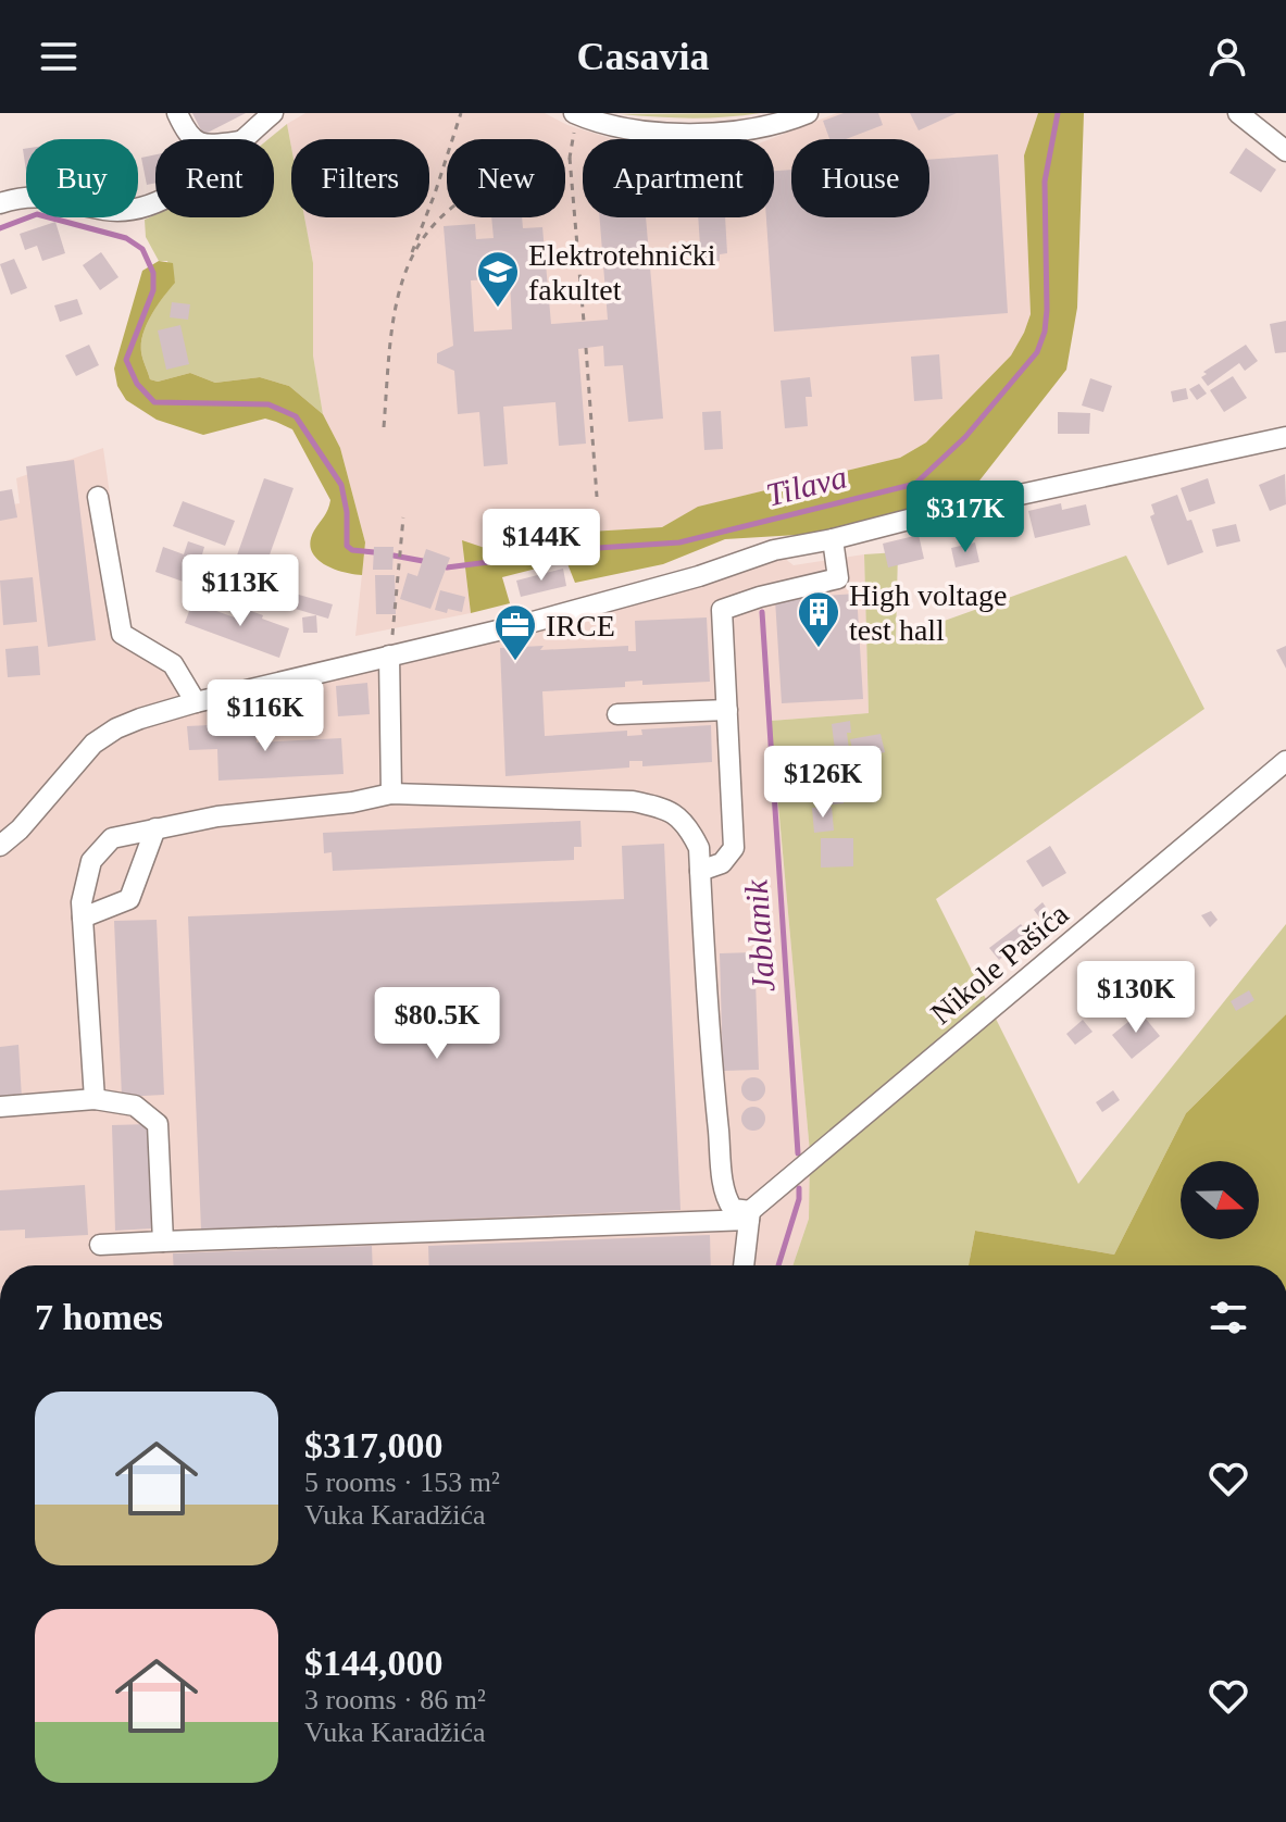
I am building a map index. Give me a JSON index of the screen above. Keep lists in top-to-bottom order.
{
  "streets": {
    "street": ["Nikole Pašića"]
  },
  "water": ["Tilava", "Jablanik"],
  "places": {
    "school or university": ["Elektrotehnički fakultet"],
    "building": ["High voltage test hall"],
    "office": ["IRCE"]
  },
  "north": "right",
  "page": {
    "header": "Casavia",
    "chip": [
      "Buy",
      "Rent",
      "Filters",
      "New",
      "Apartment",
      "House"
    ],
    "price": [
      "$317K",
      "$144K",
      "$113K",
      "$116K",
      "$126K",
      "$130K",
      "$80.5K"
    ],
    "heading": "7 homes",
    "list": [
      {
        "name": "$317,000",
        "note": "5 rooms · 153 m² · Vuka Karadžića"
      },
      {
        "name": "$144,000",
        "note": "3 rooms · 86 m² · Vuka Karadžića"
      }
    ]
  }
}
